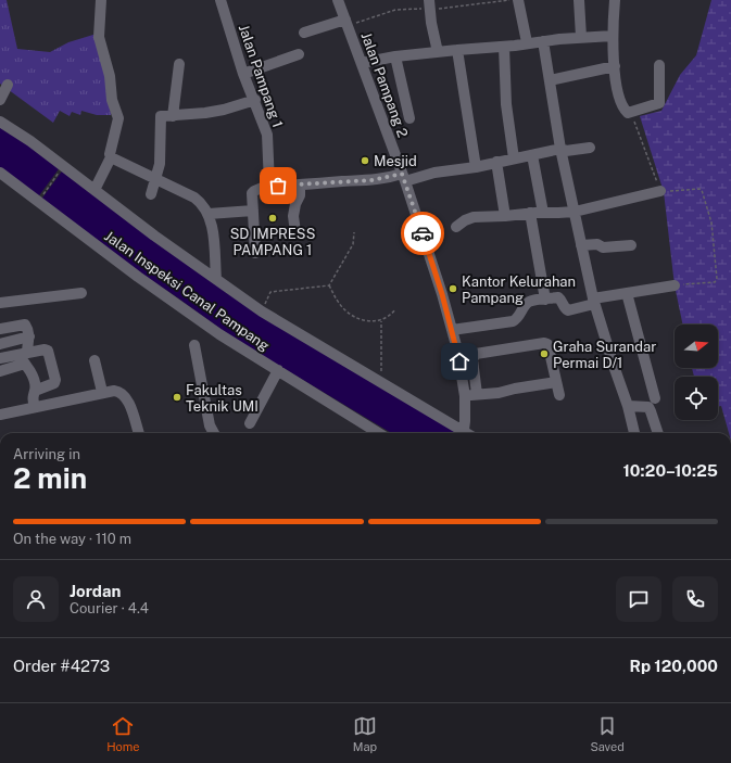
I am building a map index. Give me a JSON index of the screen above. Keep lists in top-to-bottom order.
{
  "streets": {
    "street": ["Jalan Pampang 1", "Jalan Pampang 2", "Jalan Inspeksi Canal Pampang"]
  },
  "places": [
    "Mesjid",
    "SD IMPRESS PAMPANG 1",
    "Kantor Kelurahan Pampang",
    "Graha Surandar Permai D/1",
    "Fakultas Teknik UMI"
  ],
  "north": "right",
  "page": {
    "heading": ["2 min", "Arriving in", "10:20–10:25"],
    "panel": [
      "Jordan",
      "Courier · 4.4",
      "Order #4273",
      "Rp 120,000"
    ],
    "bar": "On the way · 110 m",
    "tabs": ["Home", "Map", "Saved"]
  }
}
